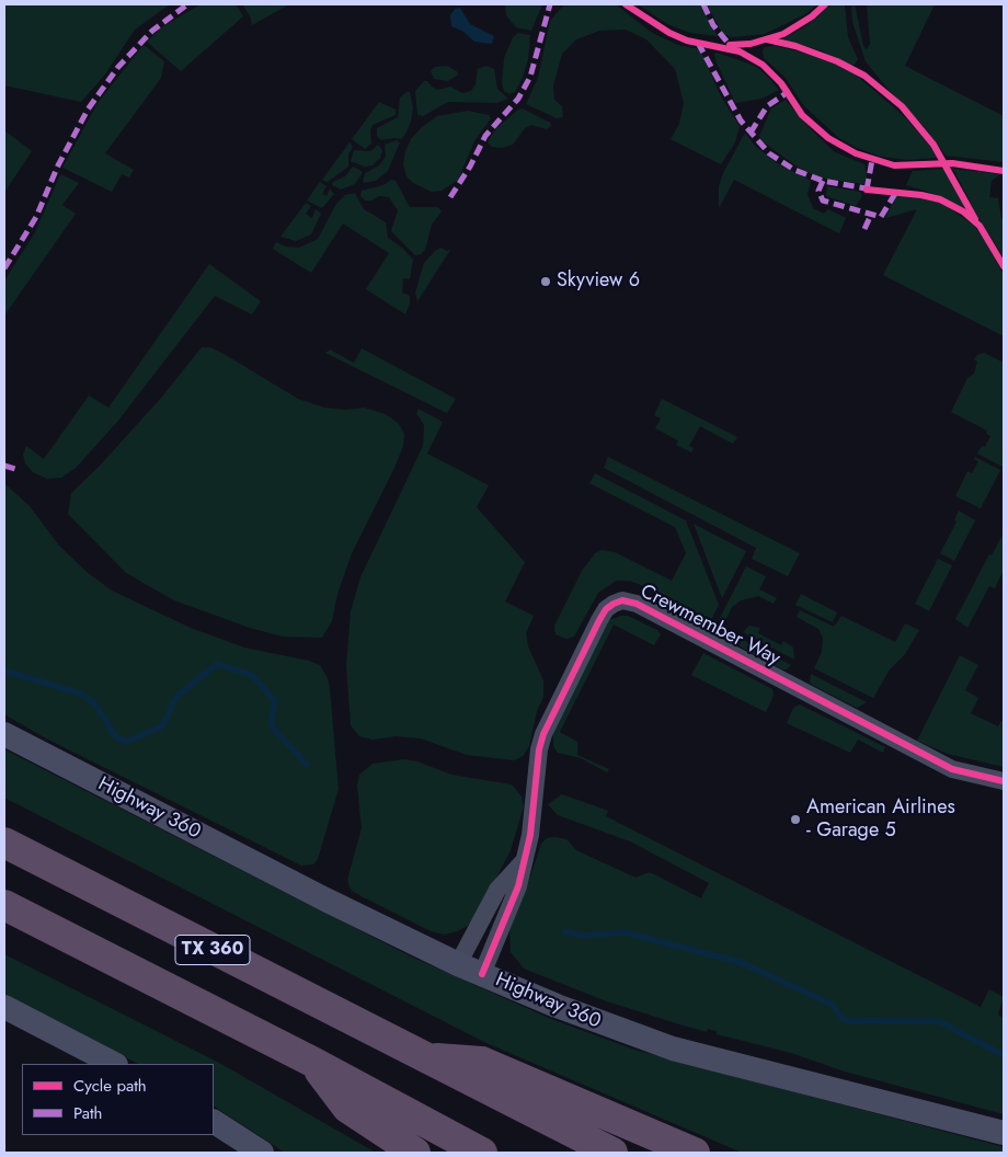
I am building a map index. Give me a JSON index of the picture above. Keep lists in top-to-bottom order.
{
  "streets": {
    "highway": ["TX 360"],
    "main road": ["Highway 360"],
    "street": ["Crewmember Way"]
  },
  "crossings": [
    ["Crewmember Way", "Highway 360"]
  ],
  "places": ["Skyview 6", "American Airlines - Garage 5"],
  "legend": ["Cycle path", "Path"]
}
